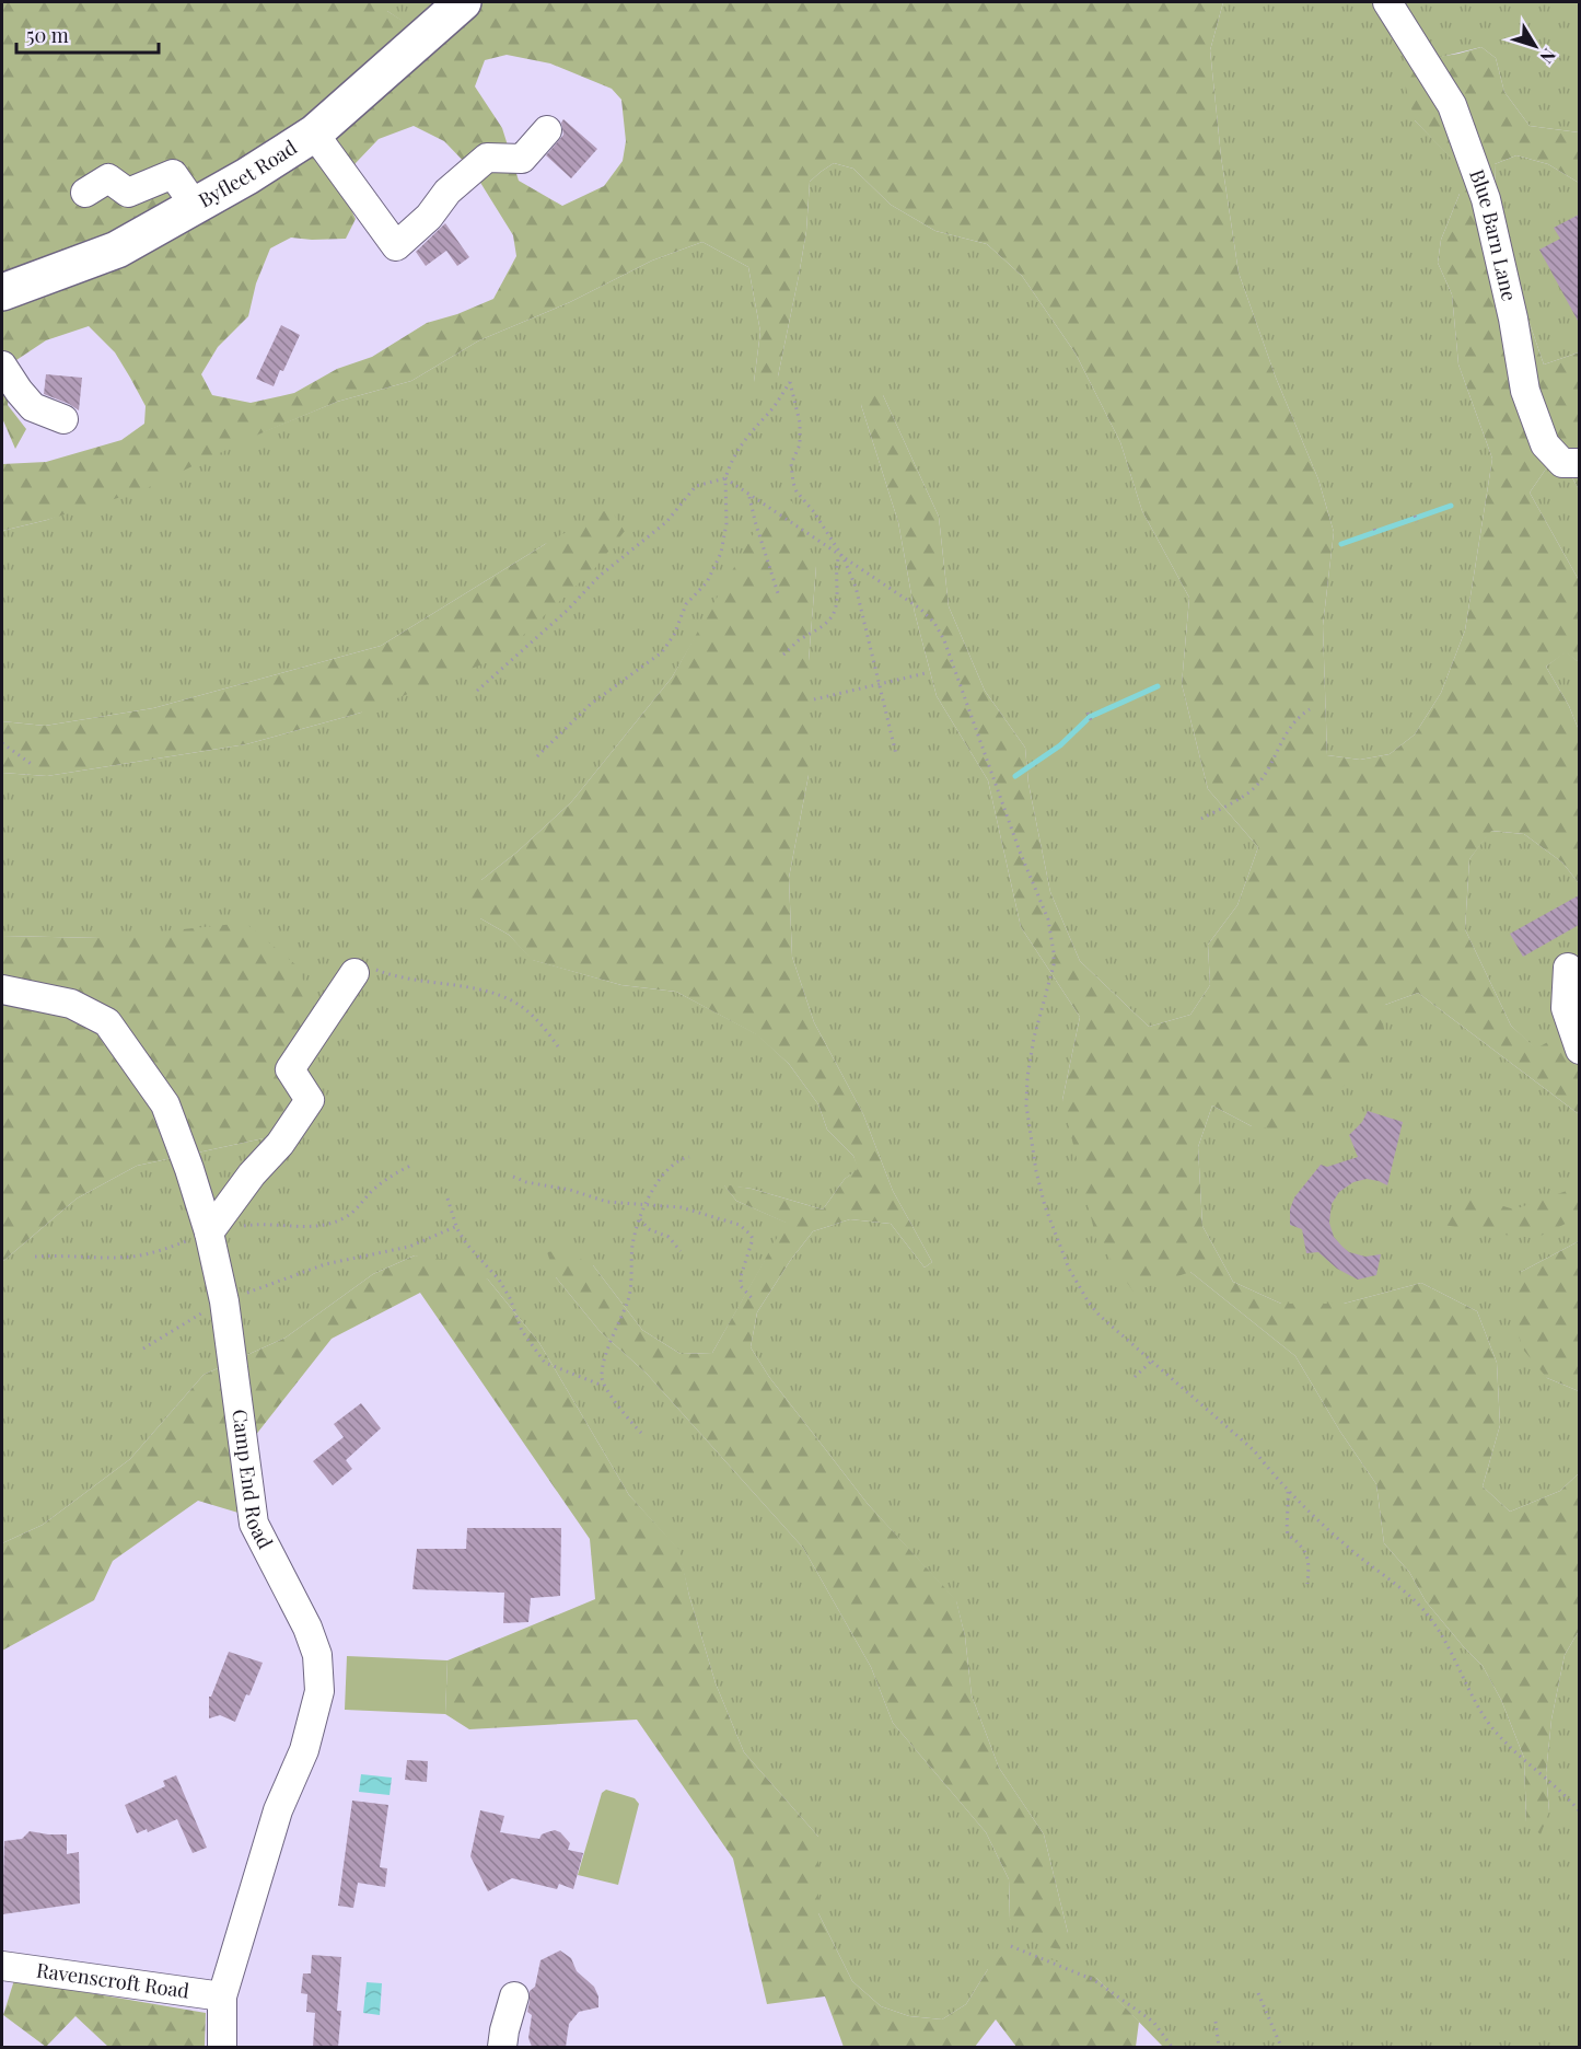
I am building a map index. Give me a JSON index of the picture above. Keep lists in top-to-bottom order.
{
  "streets": {
    "main road": ["Byfleet Road"],
    "street": ["Blue Barn Lane", "Camp End Road", "Ravenscroft Road"]
  },
  "crossings": [
    ["Camp End Road", "Ravenscroft Road"]
  ],
  "scale_bar": "50 m",
  "north": "bottom right"
}
